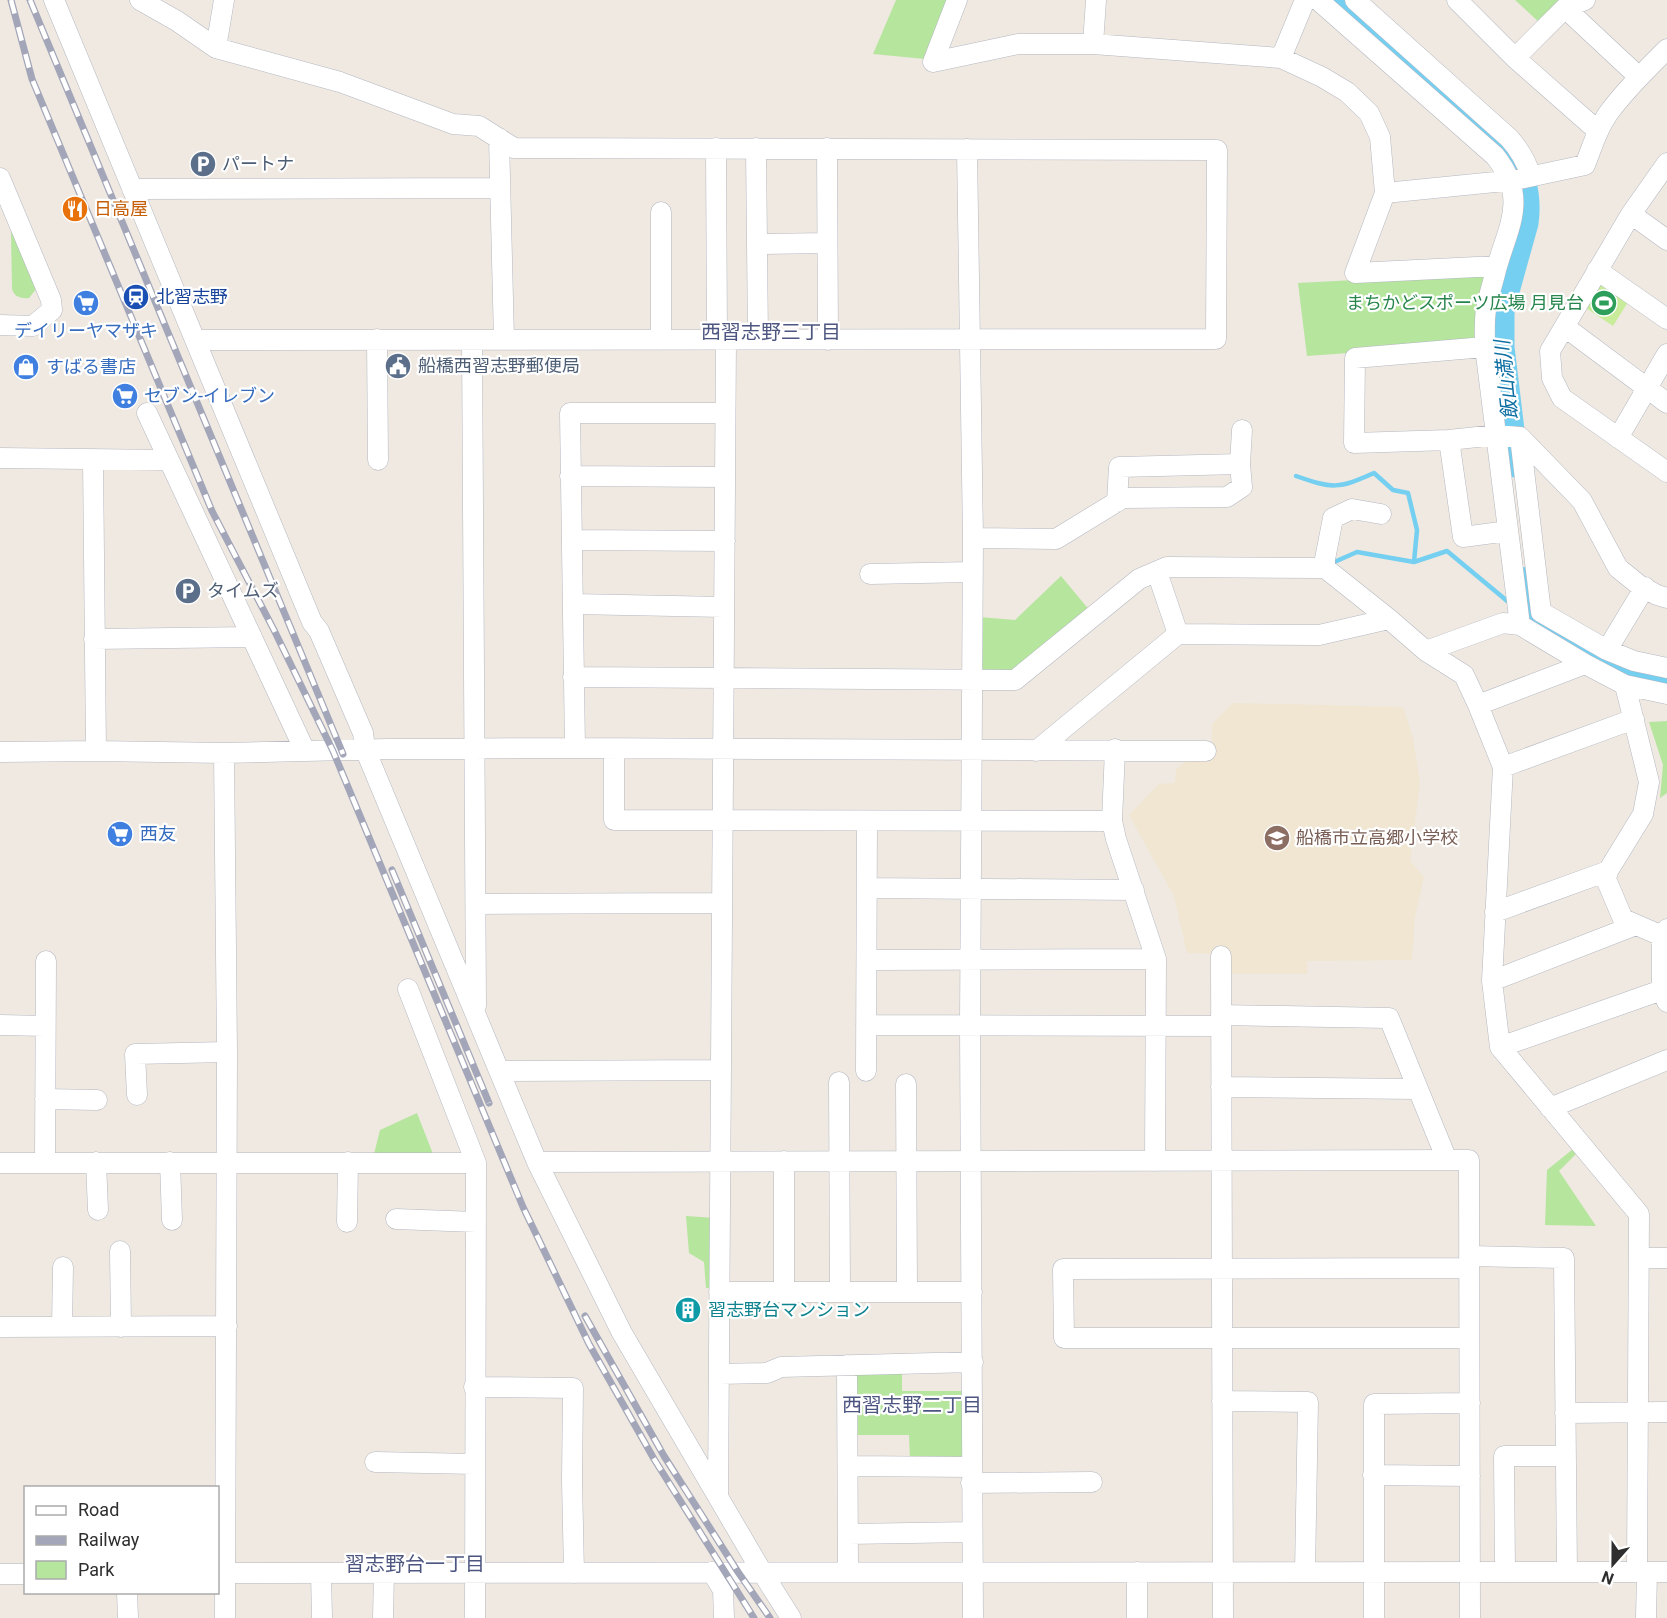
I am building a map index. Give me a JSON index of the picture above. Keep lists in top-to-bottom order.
{
  "districts": ["西習志野三丁目", "西習志野二丁目", "習志野台一丁目"],
  "water": ["飯山満川"],
  "places": {
    "parking": ["パートナ", "タイムズ"],
    "restaurant": ["日高屋"],
    "station": ["北習志野"],
    "supermarket": ["デイリーヤマザキ", "セブン-イレブン", "西友"],
    "sports": ["まちかどスポーツ広場 月見台"],
    "public building": ["船橋西習志野郵便局"],
    "shop": ["すばる書店"],
    "school or university": ["船橋市立高郷小学校"],
    "building": ["習志野台マンション"]
  },
  "legend": ["Road", "Railway", "Park"],
  "north": "bottom"
}
